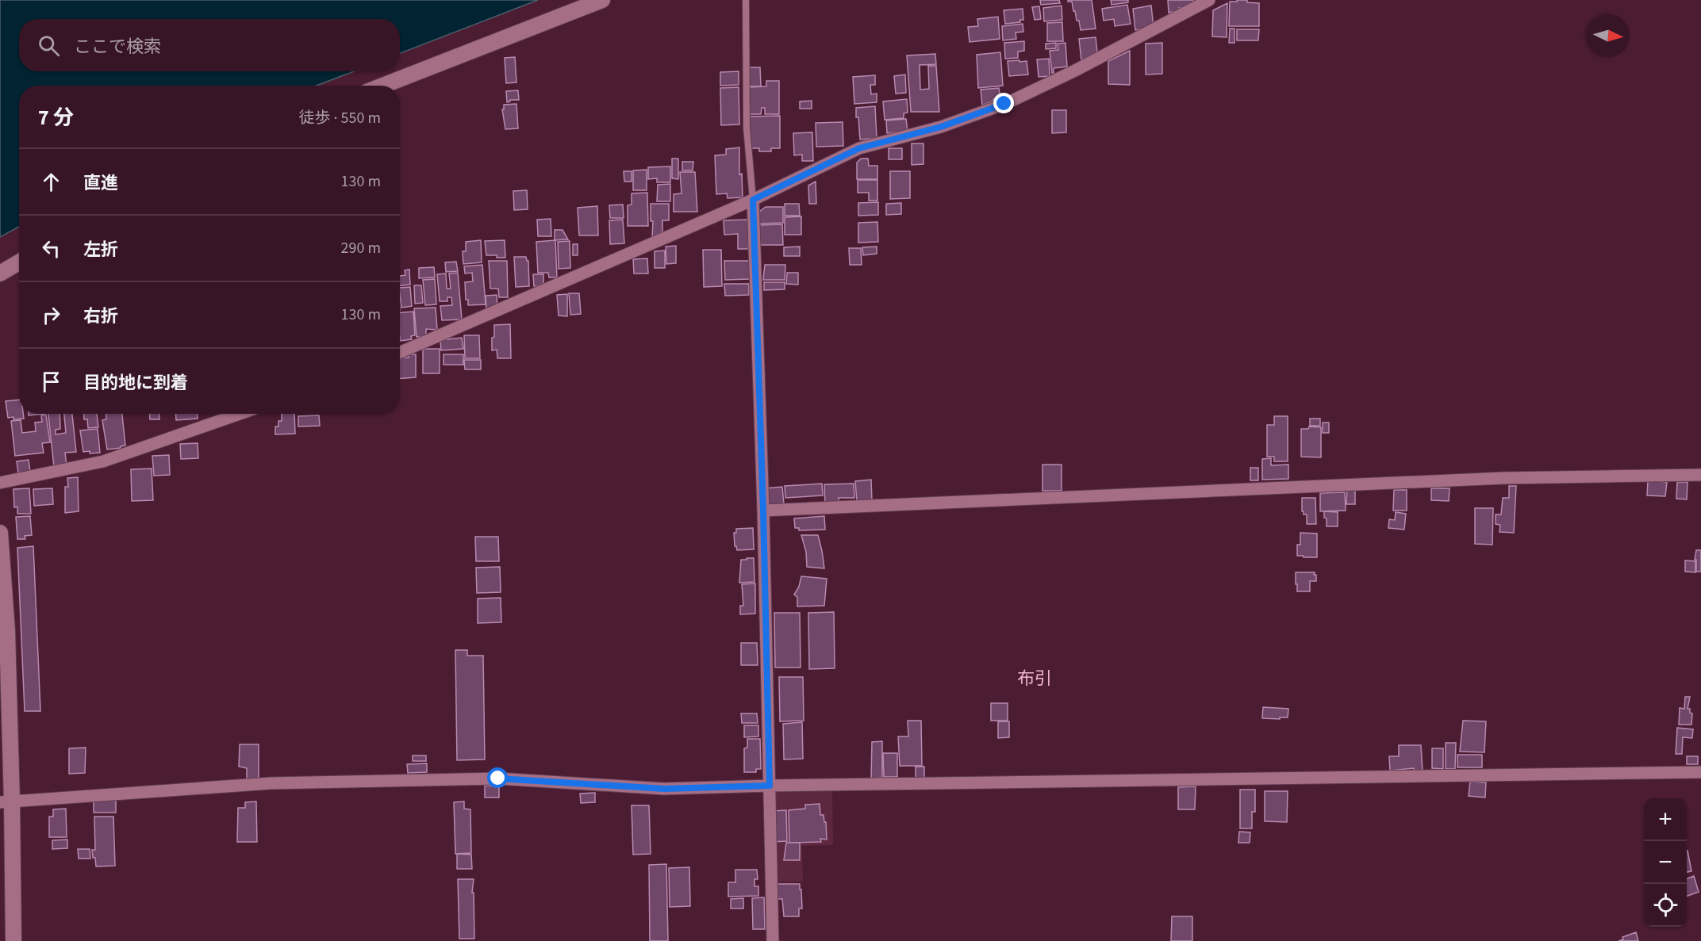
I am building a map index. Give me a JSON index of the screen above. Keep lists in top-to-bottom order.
{
  "districts": ["布引"],
  "north": "right",
  "page": {
    "search": "ここで検索",
    "heading": ["7 分", "徒歩 · 550 m"],
    "list": [
      ["直進", "130 m"],
      ["左折", "290 m"],
      ["右折", "130 m"],
      "目的地に到着"
    ],
    "map_buttons": ["+", "−"]
  }
}
